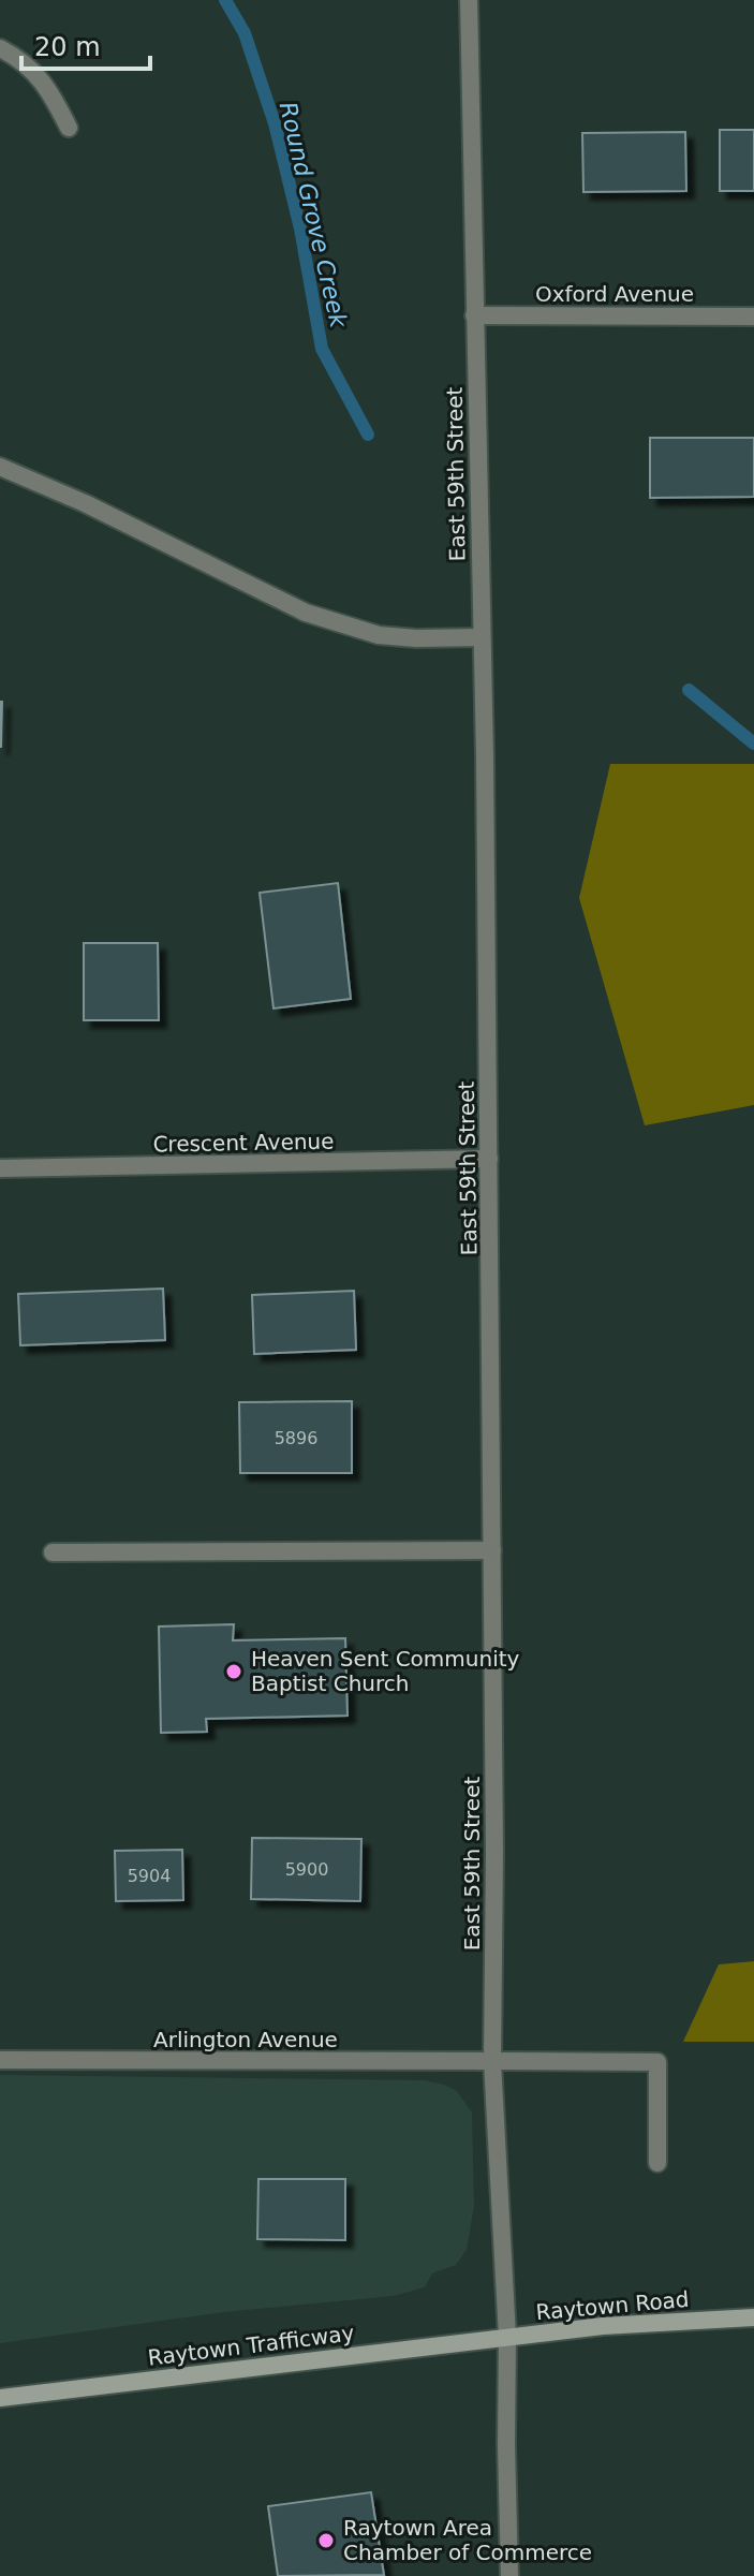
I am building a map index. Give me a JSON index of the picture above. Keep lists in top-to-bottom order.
{
  "streets": {
    "main road": ["Raytown Road", "Raytown Trafficway"],
    "street": [
      "Oxford Avenue",
      "East 59th Street",
      "Crescent Avenue",
      "Arlington Avenue"
    ]
  },
  "crossings": [
    ["Oxford Avenue", "East 59th Street"],
    ["East 59th Street", "Crescent Avenue"],
    ["East 59th Street", "Arlington Avenue"],
    ["East 59th Street", "Raytown Road"],
    ["East 59th Street", "Raytown Trafficway"],
    ["Raytown Road", "Raytown Trafficway"]
  ],
  "water": ["Round Grove Creek"],
  "places": ["Heaven Sent Community Baptist Church", "Raytown Area Chamber of Commerce"],
  "house_numbers": ["5896", "5900", "5904"],
  "scale_bar": "20 m"
}
